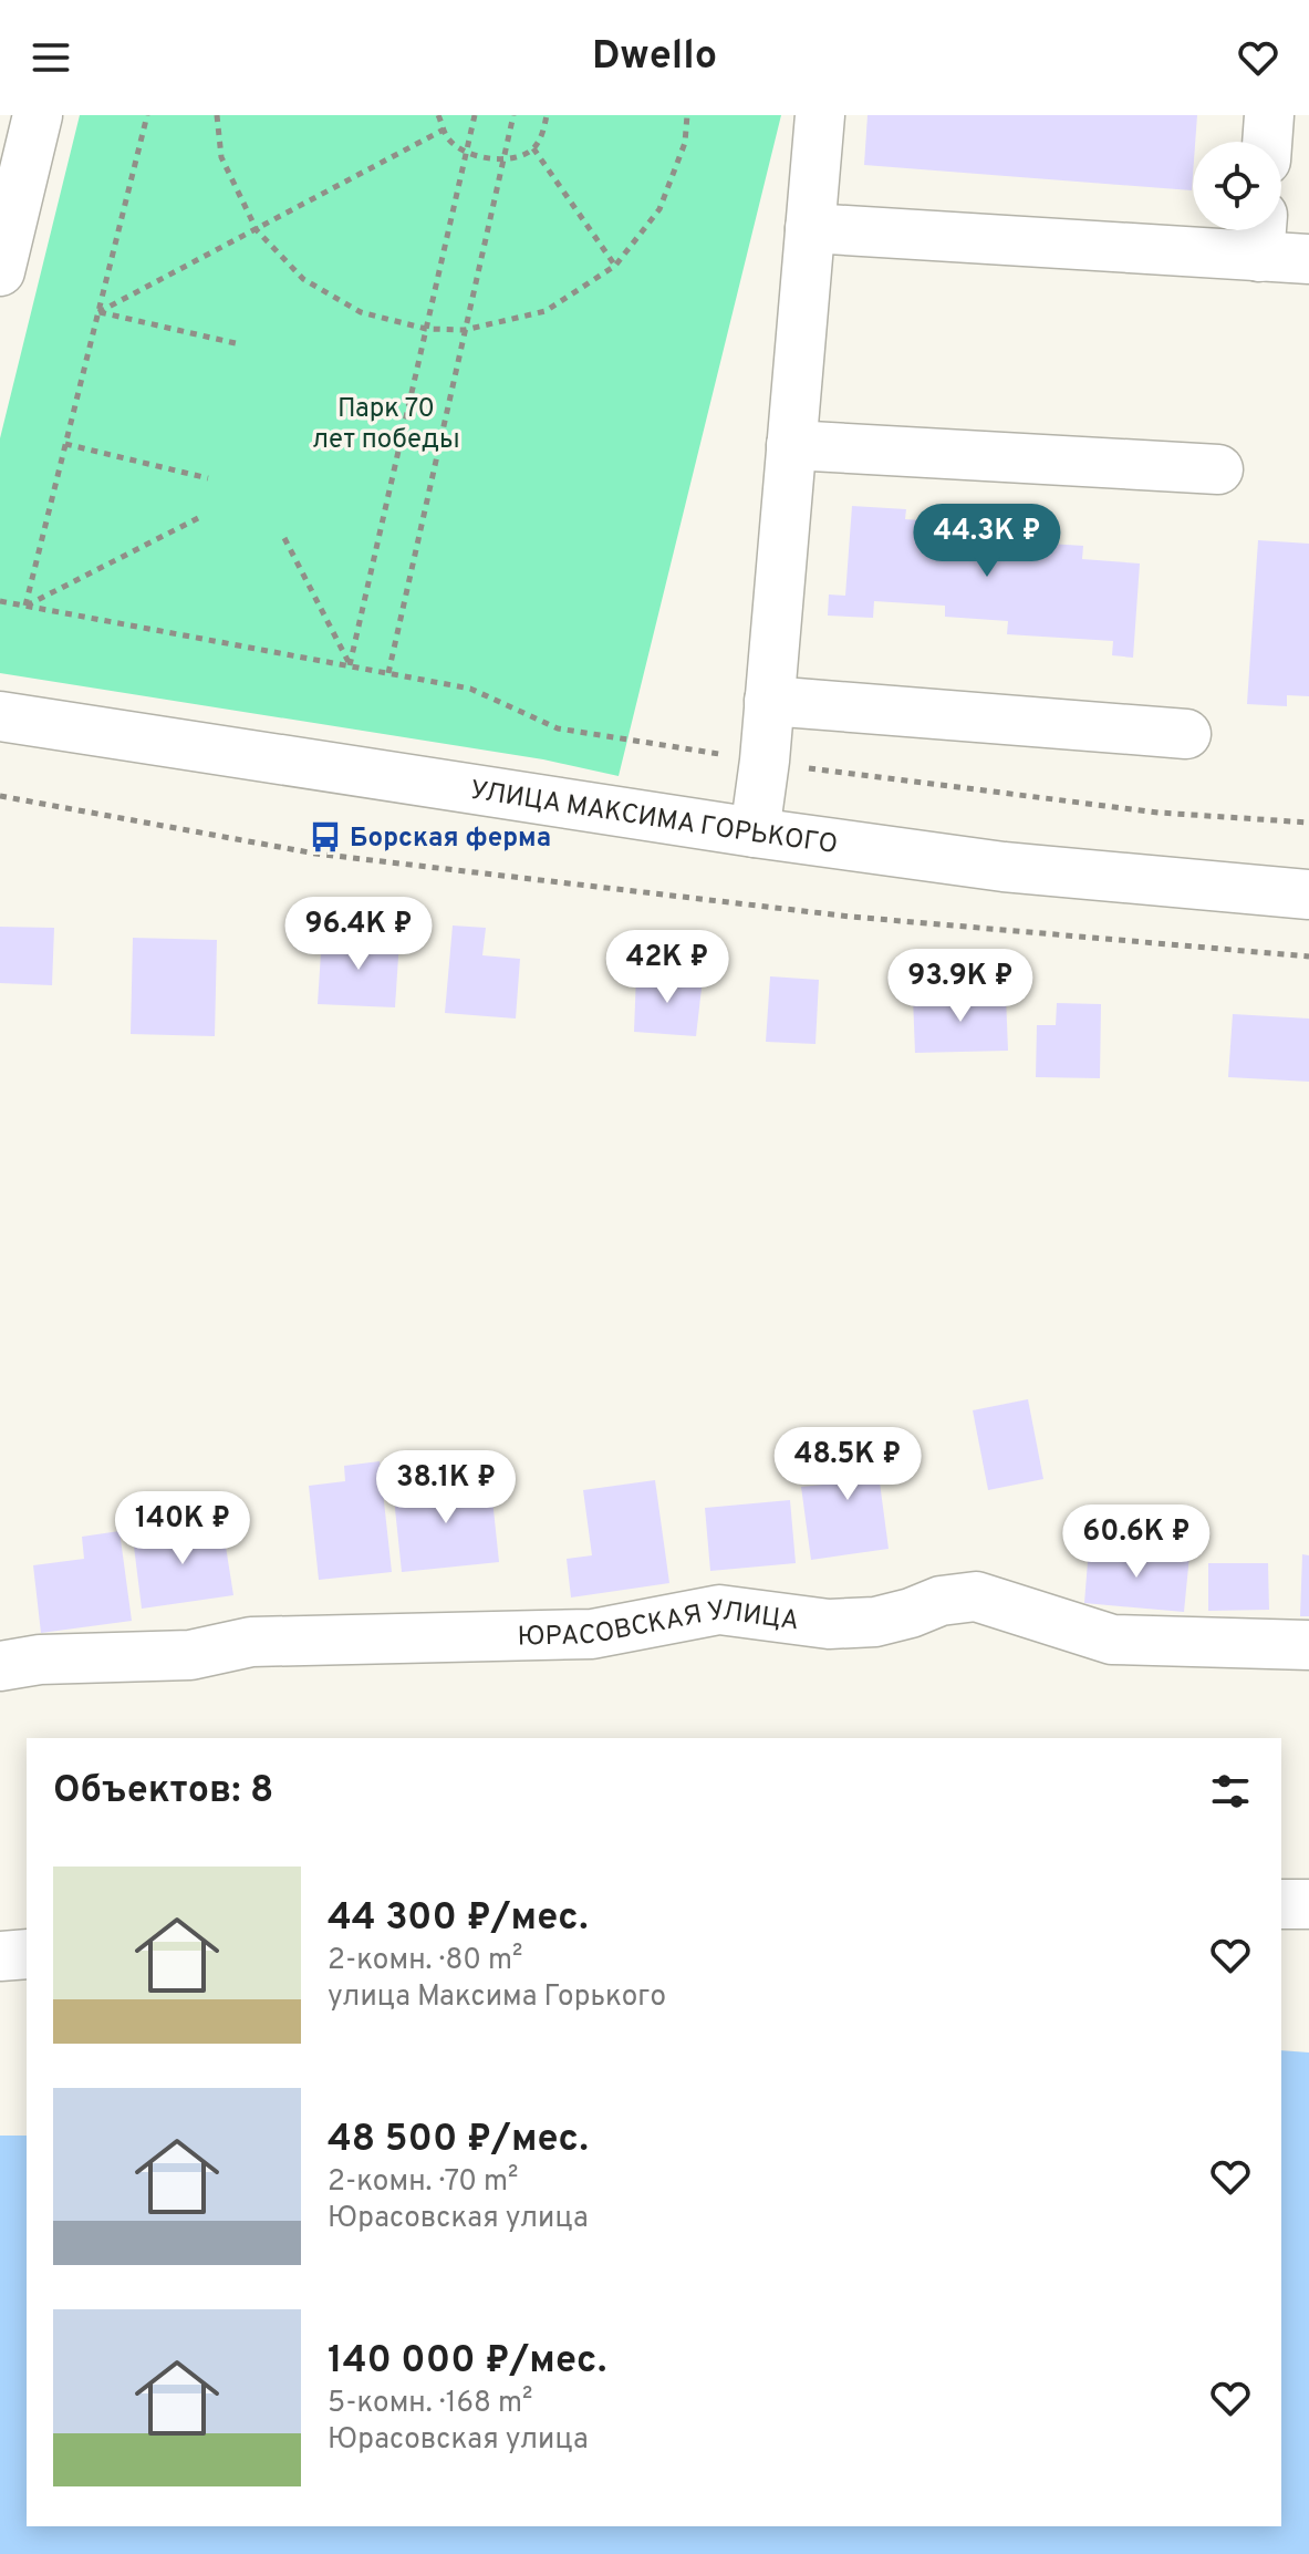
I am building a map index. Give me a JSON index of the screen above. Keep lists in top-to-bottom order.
{
  "streets": {
    "street": ["УЛИЦА МАКСИМА ГОРЬКОГО", "ЮРАСОВСКАЯ УЛИЦА"]
  },
  "parks": ["Парк 70 лет победы"],
  "places": {
    "bus stop": ["Борская ферма"]
  },
  "page": {
    "header": "Dwello",
    "price": [
      "44.3K ₽",
      "96.4K ₽",
      "42K ₽",
      "93.9K ₽",
      "48.5K ₽",
      "38.1K ₽",
      "140K ₽",
      "60.6K ₽"
    ],
    "heading": "Объектов: 8",
    "list": [
      {
        "name": "44 300 ₽/мес.",
        "note": "2-комн. · 80 m² · улица Максима Горького"
      },
      {
        "name": "48 500 ₽/мес.",
        "note": "2-комн. · 70 m² · Юрасовская улица"
      },
      {
        "name": "140 000 ₽/мес.",
        "note": "5-комн. · 168 m² · Юрасовская улица"
      }
    ]
  }
}
